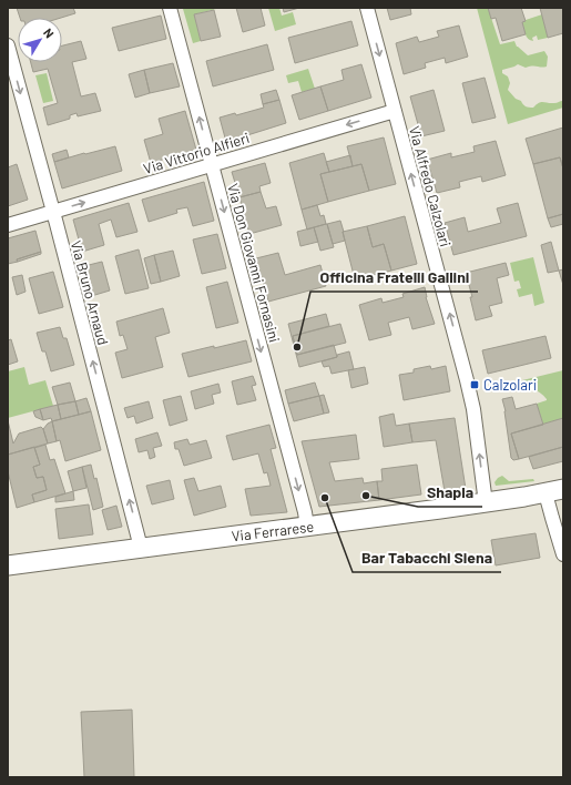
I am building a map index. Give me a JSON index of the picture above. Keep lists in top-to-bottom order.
{
  "streets": {
    "main road": ["Via Ferrarese"],
    "street": [
      "Via Vittorio Alfieri",
      "Via Alfredo Calzolari",
      "Via Don Giovanni Fornasini",
      "Via Bruno Arnaud"
    ]
  },
  "crossings": [
    ["Via Vittorio Alfieri", "Via Alfredo Calzolari"],
    ["Via Vittorio Alfieri", "Via Don Giovanni Fornasini"],
    ["Via Vittorio Alfieri", "Via Bruno Arnaud"],
    ["Via Alfredo Calzolari", "Via Ferrarese"],
    ["Via Don Giovanni Fornasini", "Via Ferrarese"],
    ["Via Bruno Arnaud", "Via Ferrarese"]
  ],
  "places": {
    "other": ["Officina Fratelli Gallini", "Shapla", "Bar Tabacchi Siena"],
    "transit": ["Calzolari"]
  },
  "north": "top right"
}
